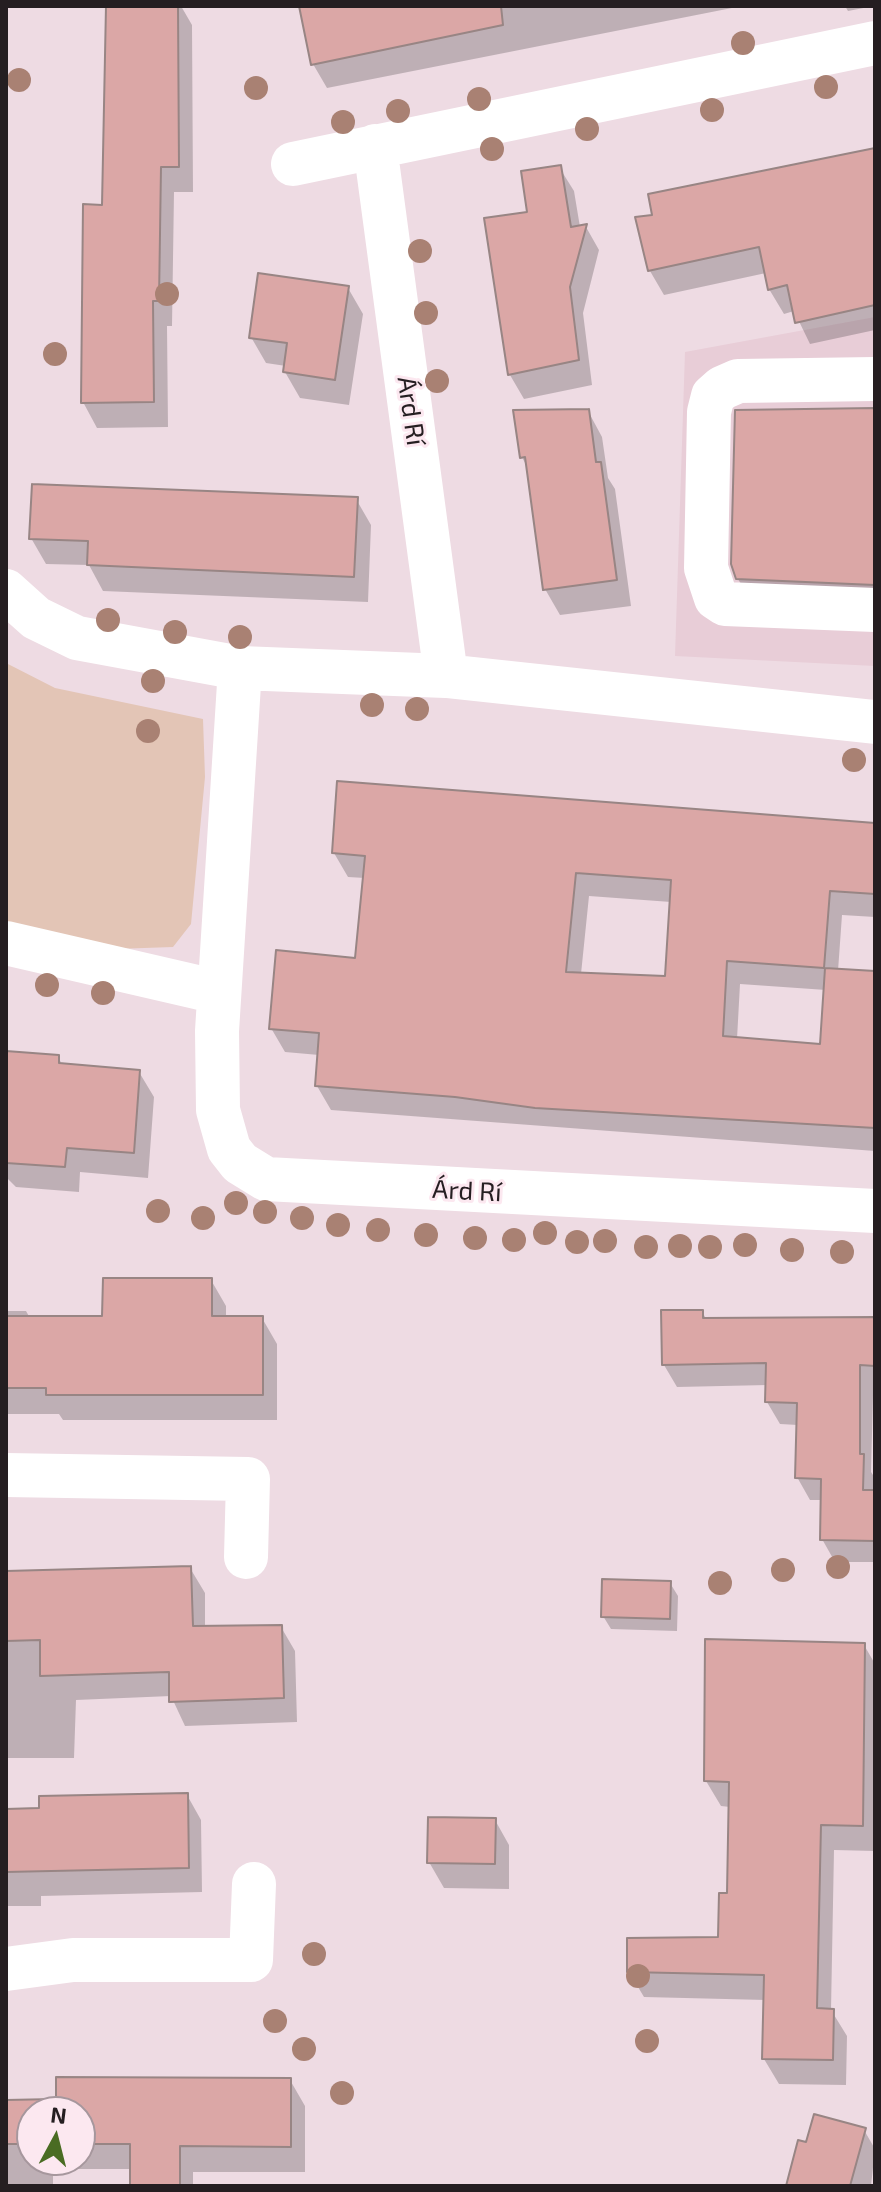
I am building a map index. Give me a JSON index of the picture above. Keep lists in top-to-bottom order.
{
  "streets": {
    "street": ["Árd Rí"]
  },
  "north": "top"
}
